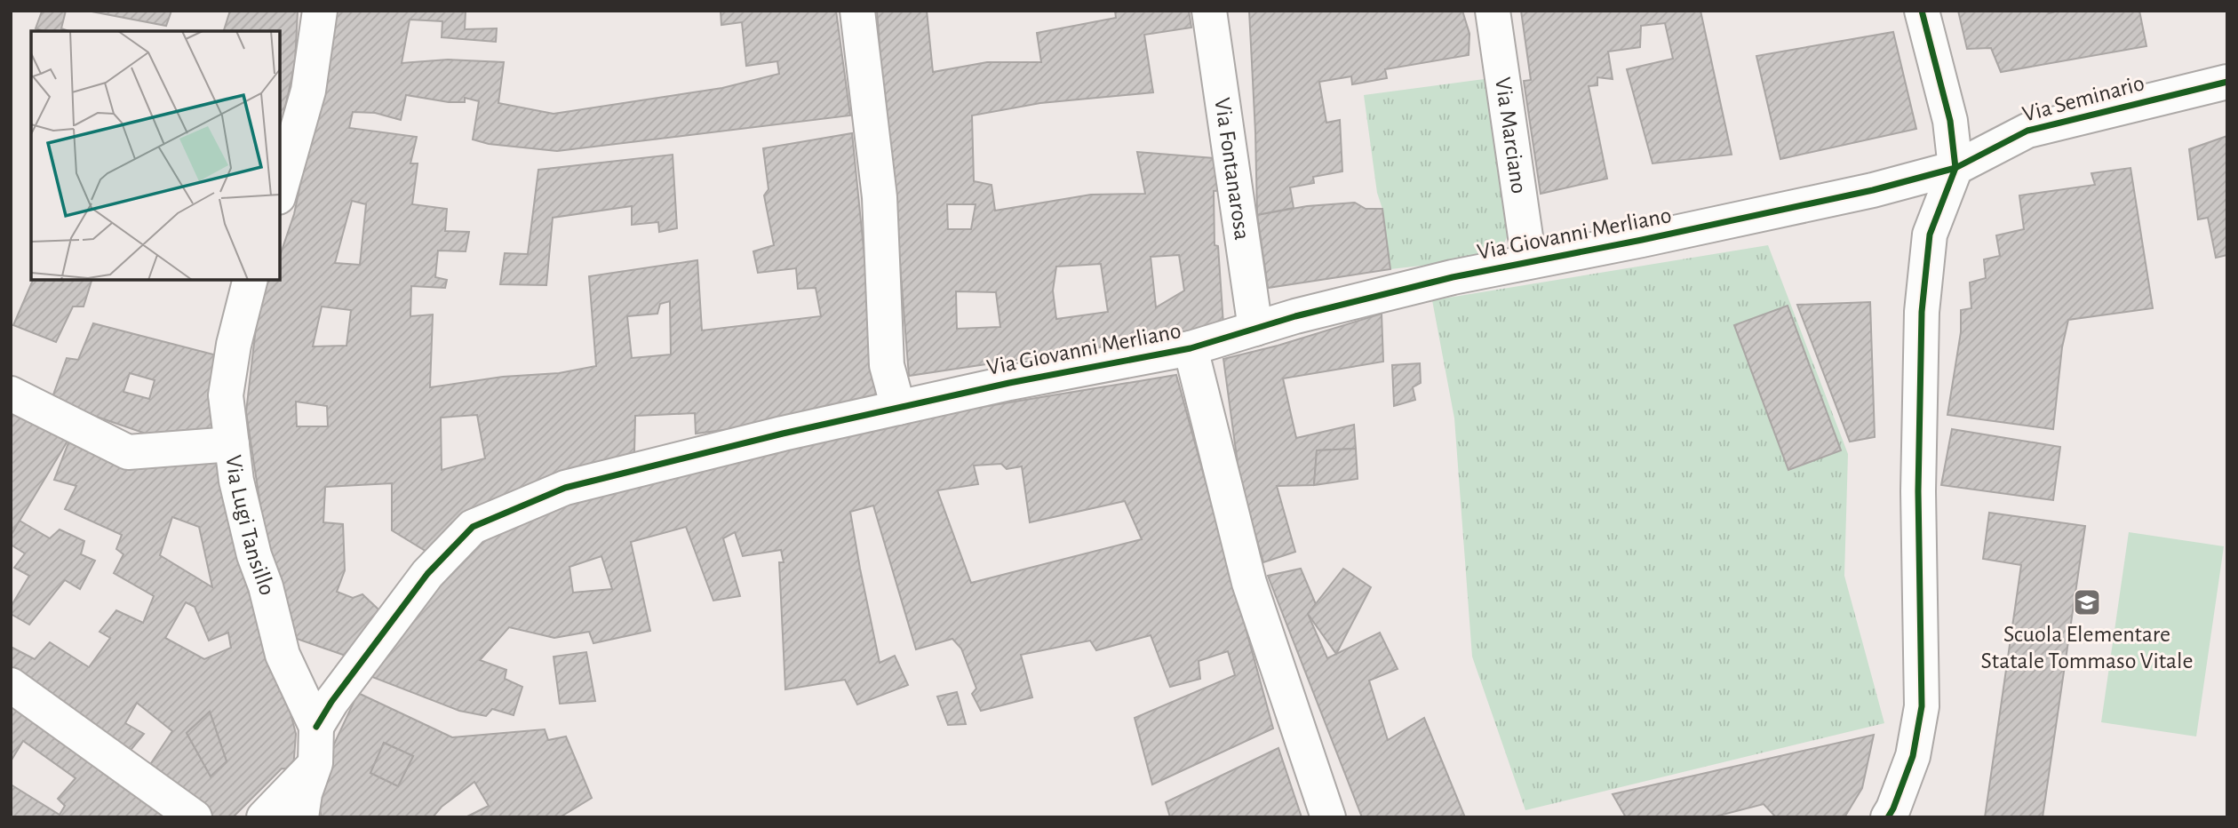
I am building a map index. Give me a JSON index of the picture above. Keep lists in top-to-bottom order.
{
  "streets": {
    "street": [
      "Via Seminario",
      "Via Marciano",
      "Via Fontanarosa",
      "Via Giovanni Merliano",
      "Via Lugi Tansillo"
    ]
  },
  "crossings": [
    ["Via Seminario", "Via Giovanni Merliano"],
    ["Via Marciano", "Via Giovanni Merliano"],
    ["Via Fontanarosa", "Via Giovanni Merliano"],
    ["Via Giovanni Merliano", "Via Lugi Tansillo"]
  ],
  "places": {
    "school or university": ["Scuola Elementare Statale Tommaso Vitale"]
  }
}
